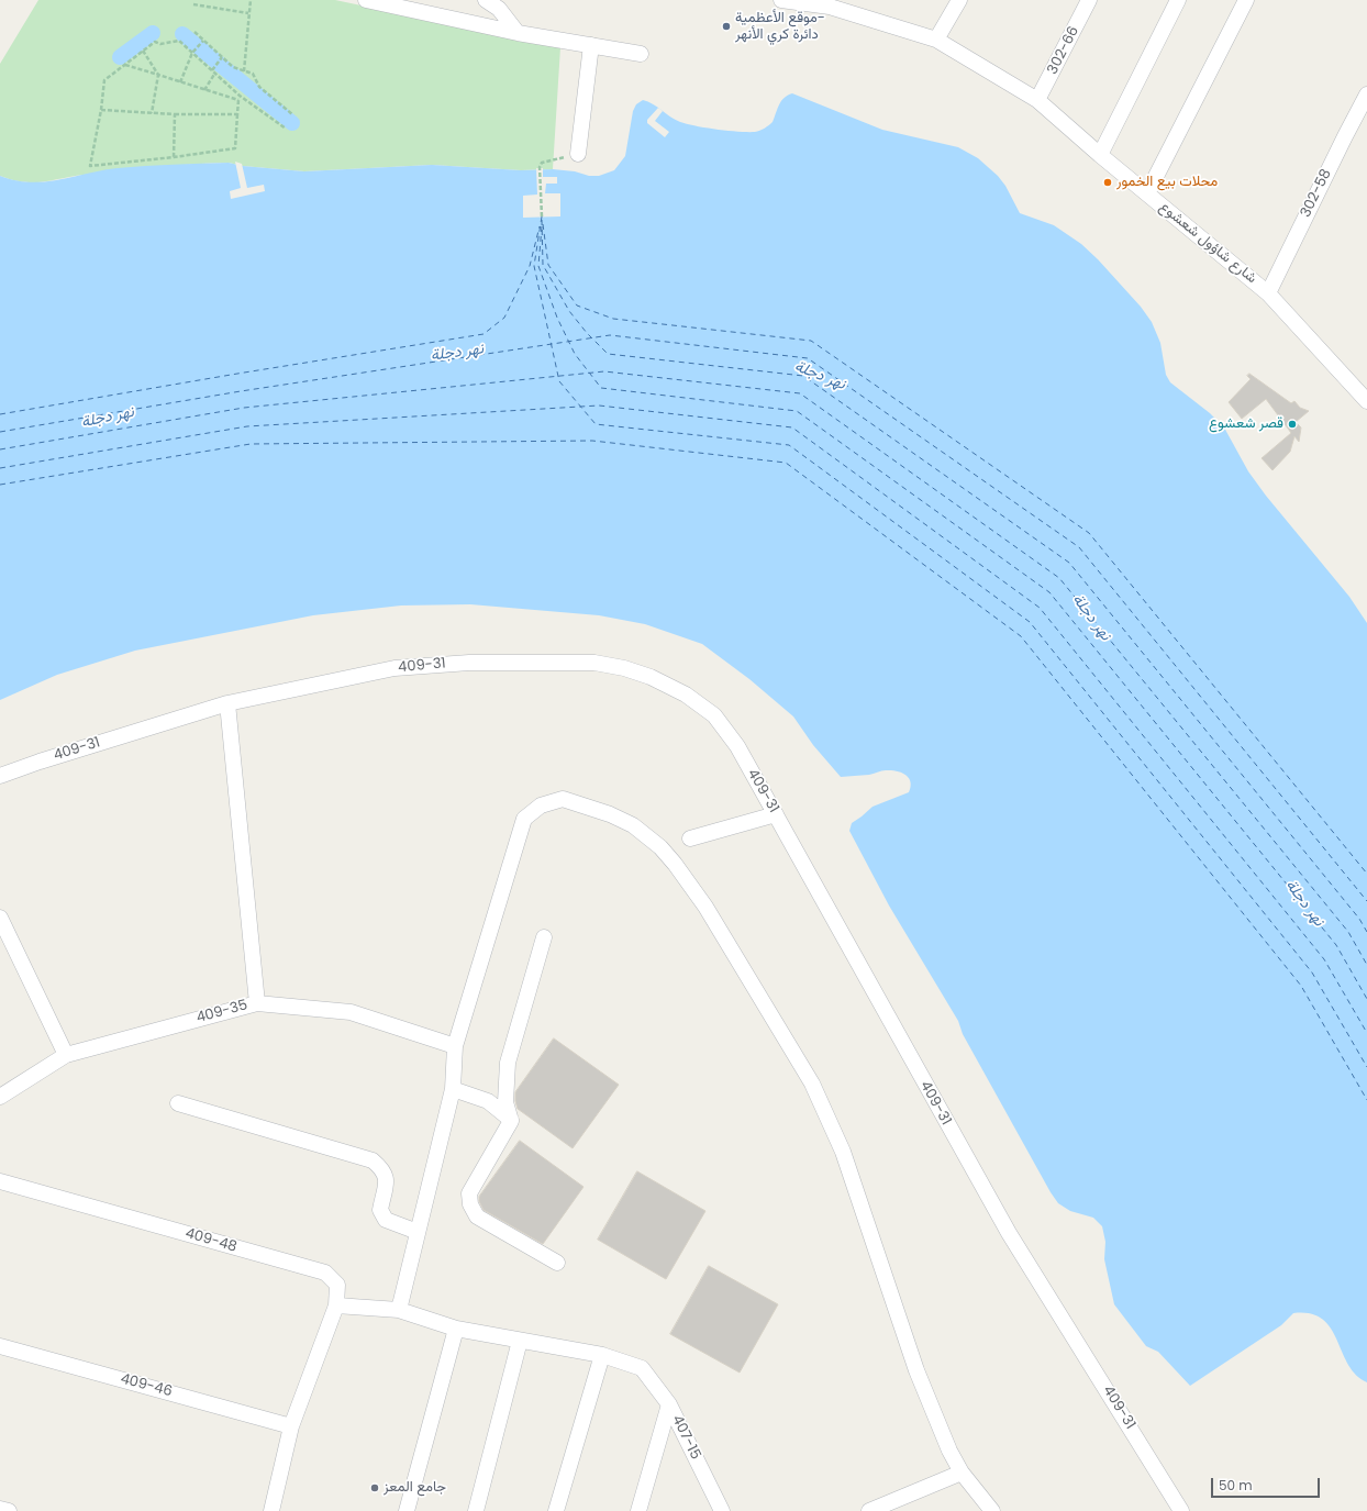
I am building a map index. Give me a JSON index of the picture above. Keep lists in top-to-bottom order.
{
  "streets": {
    "street": [
      "302-66",
      "302-58",
      "شارع شاؤول شعشوع",
      "409-31",
      "409-35",
      "409-48",
      "409-46",
      "407-15"
    ]
  },
  "crossings": [
    ["302-66", "شارع شاؤول شعشوع"],
    ["302-58", "شارع شاؤول شعشوع"],
    ["409-48", "409-46"]
  ],
  "water": ["نهر دجلة"],
  "places": [
    "موقع الأعظمية- دائرة كري الأنهر",
    "محلات بيع الخمور",
    "قصر شعشوع",
    "جامع المعز"
  ],
  "scale_bar": "50 m"
}
